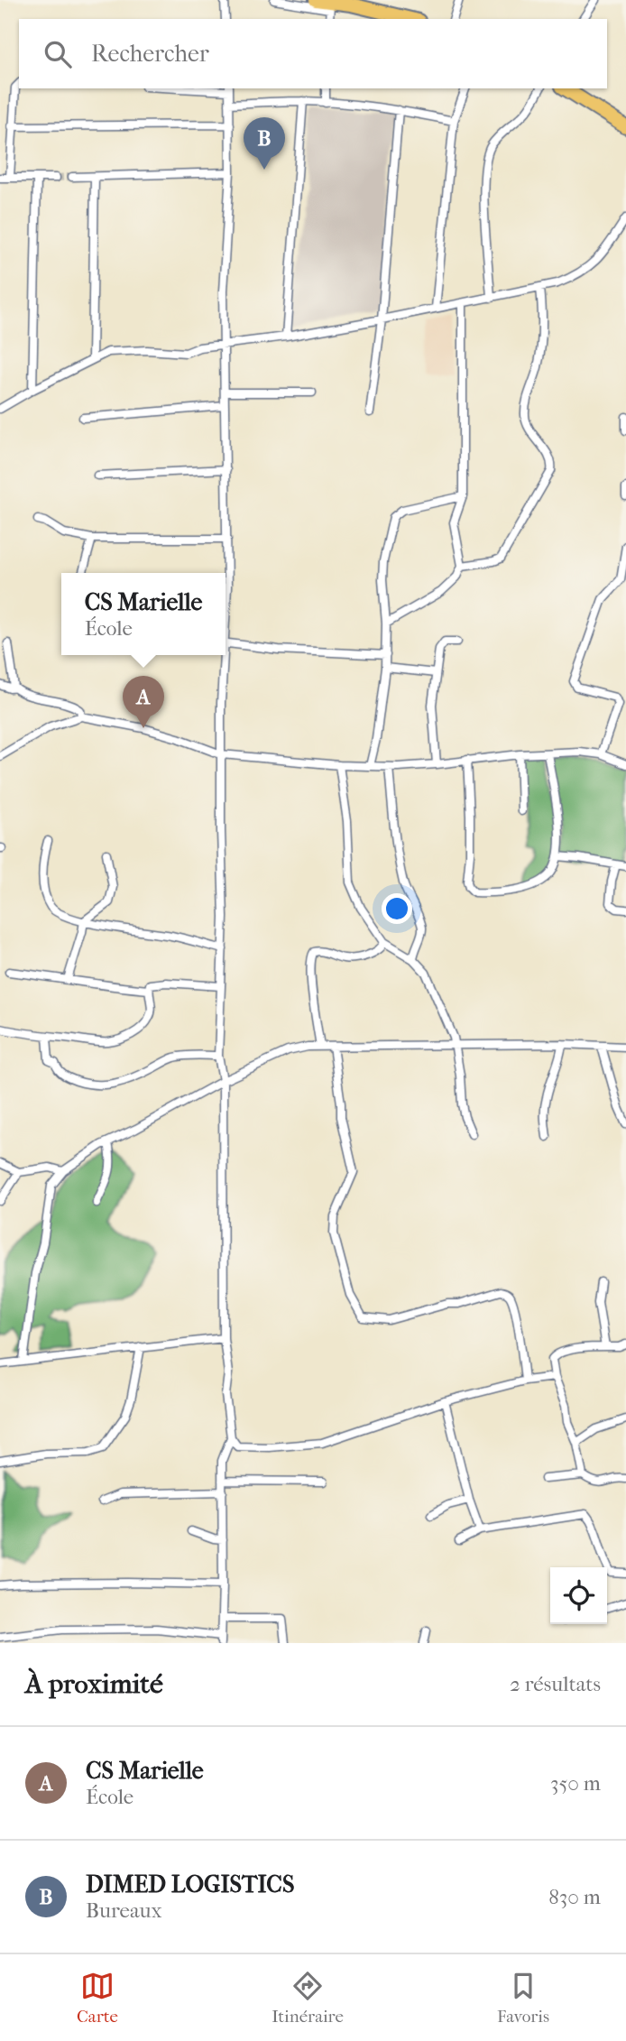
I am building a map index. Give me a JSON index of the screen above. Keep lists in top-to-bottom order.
{
  "page": {
    "search": "Rechercher",
    "pins": ["B", "A"],
    "popup": ["CS Marielle", "École"],
    "heading": ["À proximité", "2 résultats"],
    "list": [
      {
        "mark": "A",
        "name": "CS Marielle",
        "note": "École",
        "value": "350 m"
      },
      {
        "mark": "B",
        "name": "DIMED LOGISTICS",
        "note": "Bureaux",
        "value": "830 m"
      }
    ],
    "nav": ["Carte", "Itinéraire", "Favoris"]
  }
}
